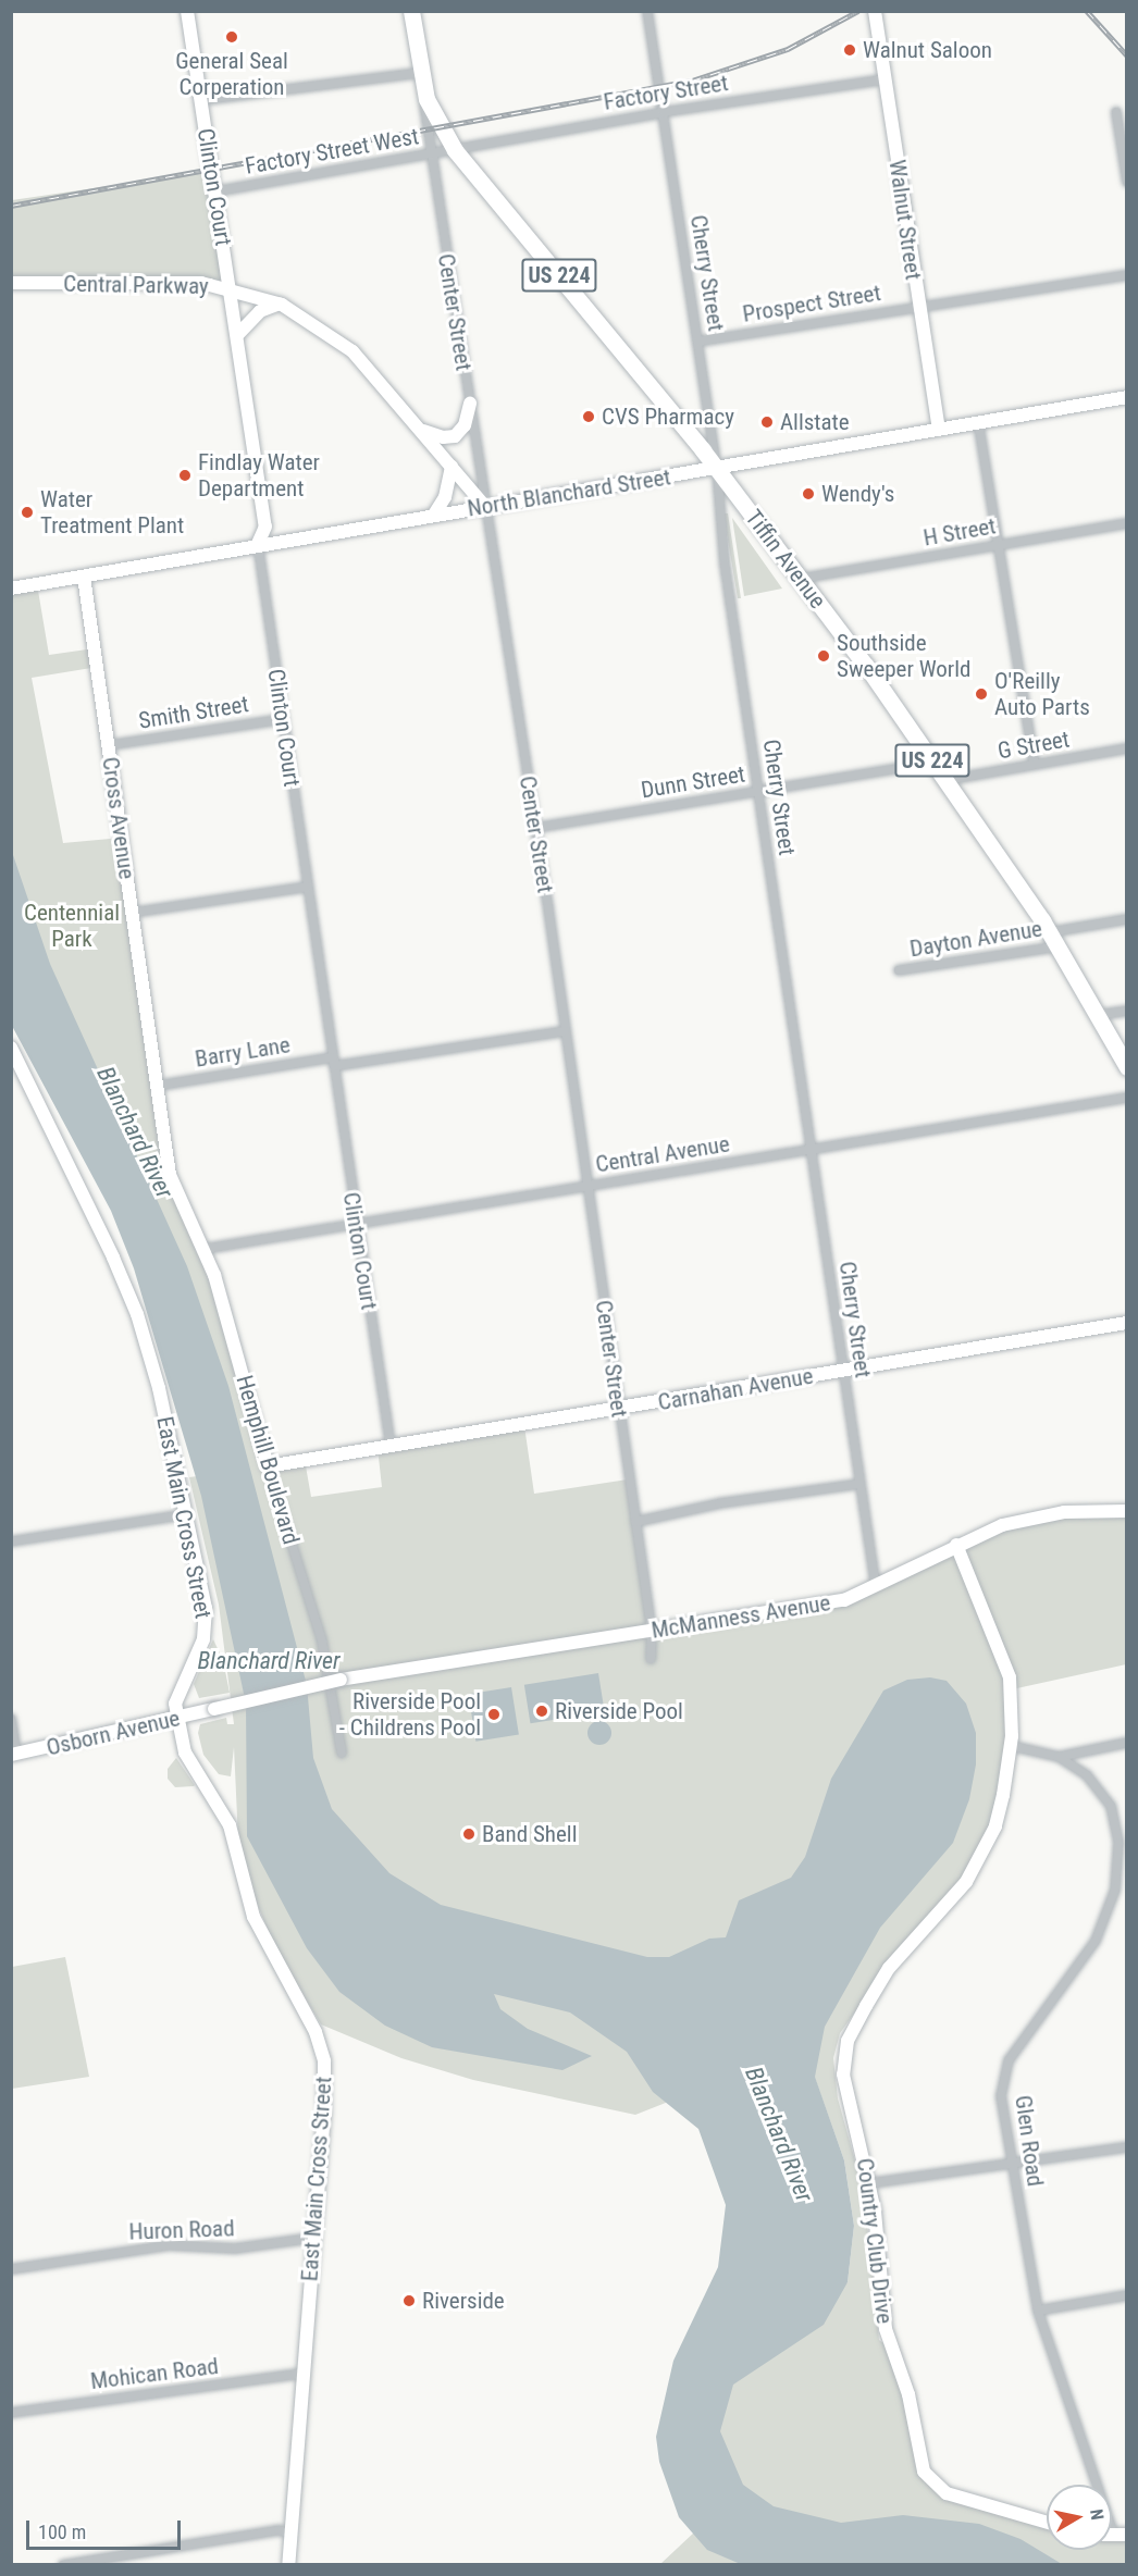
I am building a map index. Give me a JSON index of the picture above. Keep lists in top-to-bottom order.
{
  "streets": {
    "highway": ["US 224", "Center Street", "Tiffin Avenue"],
    "street": [
      "Factory Street",
      "Factory Street West",
      "Clinton Court",
      "Walnut Street",
      "Cherry Street",
      "Central Parkway",
      "Prospect Street",
      "North Blanchard Street",
      "H Street",
      "Smith Street",
      "G Street",
      "Dunn Street",
      "Cross Avenue",
      "Dayton Avenue",
      "Barry Lane",
      "Central Avenue",
      "Carnahan Avenue",
      "Hemphill Boulevard",
      "East Main Cross Street",
      "McManness Avenue",
      "Osborn Avenue",
      "Glen Road",
      "Huron Road",
      "Country Club Drive",
      "Mohican Road"
    ]
  },
  "crossings": [
    ["Factory Street", "Factory Street West"],
    ["Factory Street", "Walnut Street"],
    ["Factory Street", "Cherry Street"],
    ["Factory Street", "Tiffin Avenue"],
    ["Factory Street West", "Clinton Court"],
    ["Factory Street West", "Center Street"],
    ["Factory Street West", "Tiffin Avenue"],
    ["Clinton Court", "Central Parkway"],
    ["Clinton Court", "North Blanchard Street"],
    ["Clinton Court", "Smith Street"],
    ["Clinton Court", "Barry Lane"],
    ["Clinton Court", "Central Avenue"],
    ["Clinton Court", "Carnahan Avenue"],
    ["Walnut Street", "Prospect Street"],
    ["Walnut Street", "North Blanchard Street"],
    ["Cherry Street", "Prospect Street"],
    ["Cherry Street", "North Blanchard Street"],
    ["Cherry Street", "Tiffin Avenue"],
    ["Cherry Street", "Dunn Street"],
    ["Cherry Street", "Central Avenue"],
    ["Cherry Street", "Carnahan Avenue"],
    ["Cherry Street", "McManness Avenue"],
    ["Central Parkway", "Center Street"],
    ["Central Parkway", "North Blanchard Street"],
    ["Center Street", "North Blanchard Street"],
    ["Center Street", "Tiffin Avenue"],
    ["Center Street", "Dunn Street"],
    ["Center Street", "Barry Lane"],
    ["Center Street", "Central Avenue"],
    ["Center Street", "Carnahan Avenue"],
    ["Center Street", "McManness Avenue"],
    ["North Blanchard Street", "Tiffin Avenue"],
    ["North Blanchard Street", "Cross Avenue"],
    ["H Street", "Tiffin Avenue"],
    ["Tiffin Avenue", "G Street"],
    ["Tiffin Avenue", "Dunn Street"],
    ["Tiffin Avenue", "Dayton Avenue"],
    ["Smith Street", "Cross Avenue"],
    ["Cross Avenue", "Barry Lane"],
    ["Cross Avenue", "Hemphill Boulevard"],
    ["Central Avenue", "Hemphill Boulevard"],
    ["Carnahan Avenue", "Hemphill Boulevard"],
    ["East Main Cross Street", "Osborn Avenue"],
    ["East Main Cross Street", "Huron Road"],
    ["East Main Cross Street", "Mohican Road"],
    ["McManness Avenue", "Osborn Avenue"],
    ["McManness Avenue", "Country Club Drive"]
  ],
  "water": ["Blanchard River"],
  "parks": ["Centennial Park"],
  "places": [
    "General Seal Corperation",
    "Walnut Saloon",
    "CVS Pharmacy",
    "Allstate",
    "Findlay Water Department",
    "Wendy's",
    "Water Treatment Plant",
    "Southside Sweeper World",
    "O'Reilly Auto Parts",
    "Riverside Pool",
    "Riverside Pool - Childrens Pool",
    "Band Shell",
    "Riverside"
  ],
  "scale_bar": "100 m",
  "north": "right"
}
